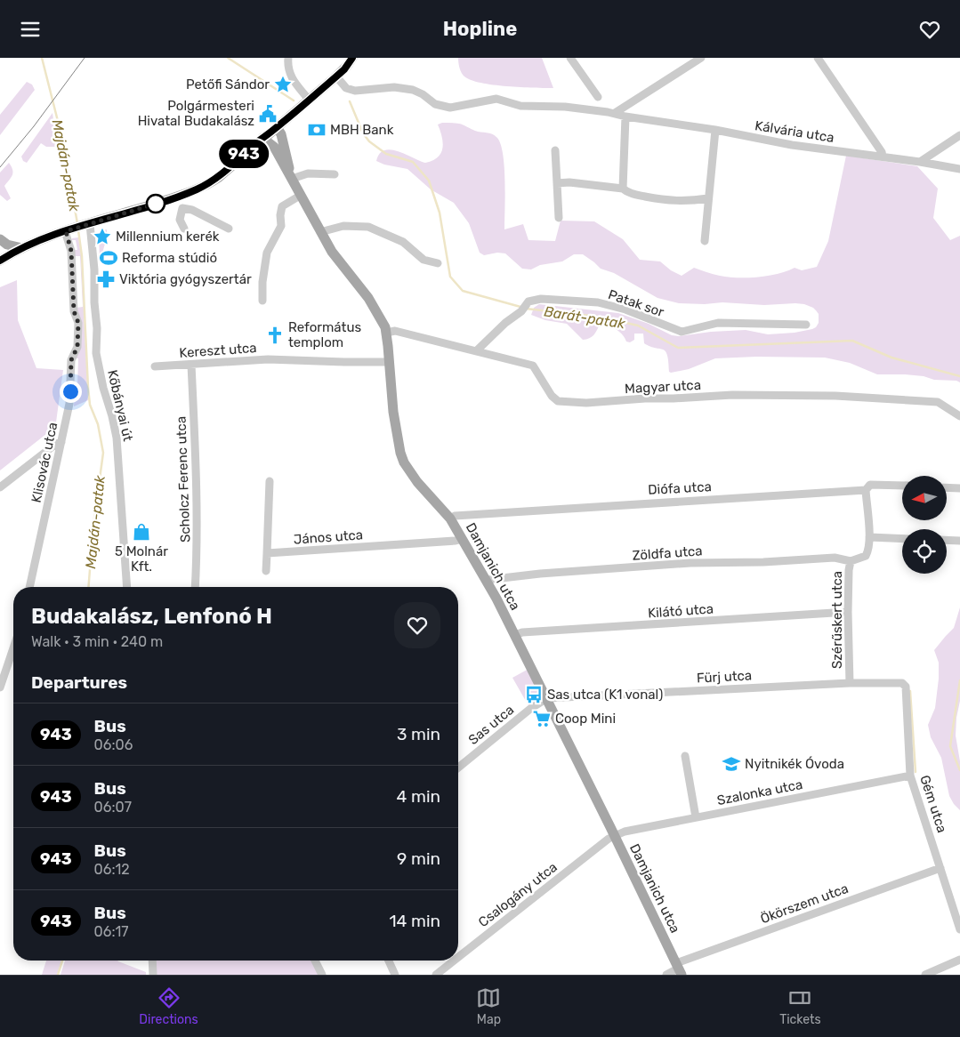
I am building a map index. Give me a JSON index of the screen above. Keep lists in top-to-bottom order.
{
  "streets": {
    "main road": ["Damjanich utca"],
    "street": [
      "Kálvária utca",
      "Patak sor",
      "Kereszt utca",
      "Magyar utca",
      "Kőbányai út",
      "Klisovác utca",
      "Scholcz Ferenc utca",
      "Diófa utca",
      "János utca",
      "Zöldfa utca",
      "Kilátó utca",
      "Szérűskert utca",
      "Fürj utca",
      "Sas utca",
      "Szalonka utca",
      "Gém utca",
      "Csalogány utca",
      "Ökörszem utca"
    ]
  },
  "crossings": [
    ["Patak sor", "Magyar utca"],
    ["Kereszt utca", "Scholcz Ferenc utca"],
    ["Kereszt utca", "Damjanich utca"],
    ["Magyar utca", "Damjanich utca"],
    ["Diófa utca", "Damjanich utca"],
    ["Diófa utca", "Szérűskert utca"],
    ["János utca", "Damjanich utca"],
    ["Zöldfa utca", "Damjanich utca"],
    ["Zöldfa utca", "Szérűskert utca"],
    ["Damjanich utca", "Kilátó utca"],
    ["Damjanich utca", "Fürj utca"],
    ["Damjanich utca", "Sas utca"],
    ["Damjanich utca", "Szalonka utca"],
    ["Damjanich utca", "Csalogány utca"],
    ["Damjanich utca", "Ökörszem utca"],
    ["Kilátó utca", "Szérűskert utca"],
    ["Szérűskert utca", "Fürj utca"],
    ["Fürj utca", "Sas utca"],
    ["Fürj utca", "Gém utca"],
    ["Szalonka utca", "Gém utca"],
    ["Szalonka utca", "Csalogány utca"],
    ["Gém utca", "Ökörszem utca"]
  ],
  "water": ["Majdán-patak", "Barát-patak"],
  "places": {
    "place": ["Petőfi Sándor", "Millennium kerék"],
    "public building": ["Polgármesteri Hivatal Budakalász"],
    "bank": ["MBH Bank"],
    "sports": ["Reforma stúdió"],
    "pharmacy": ["Viktória gyógyszertár"],
    "church": ["Református templom"],
    "shop": ["5 Molnár Kft."],
    "bus stop": ["Sas utca (K1 vonal)"],
    "supermarket": ["Coop Mini"],
    "school or university": ["Nyitnikék Óvoda"]
  },
  "lines": ["bus line 943"],
  "north": "left",
  "page": {
    "header": "Hopline",
    "on_map": "943",
    "heading": [
      ["Budakalász, Lenfonó H", "Walk · 3 min · 240 m"],
      "Departures"
    ],
    "list": [
      {
        "mark": "943",
        "name": "Bus",
        "note": "06:06",
        "value": "3 min"
      },
      {
        "mark": "943",
        "name": "Bus",
        "note": "06:07",
        "value": "4 min"
      },
      {
        "mark": "943",
        "name": "Bus",
        "note": "06:12",
        "value": "9 min"
      },
      {
        "mark": "943",
        "name": "Bus",
        "note": "06:17",
        "value": "14 min"
      }
    ],
    "tabs": ["Directions", "Map", "Tickets"]
  }
}
